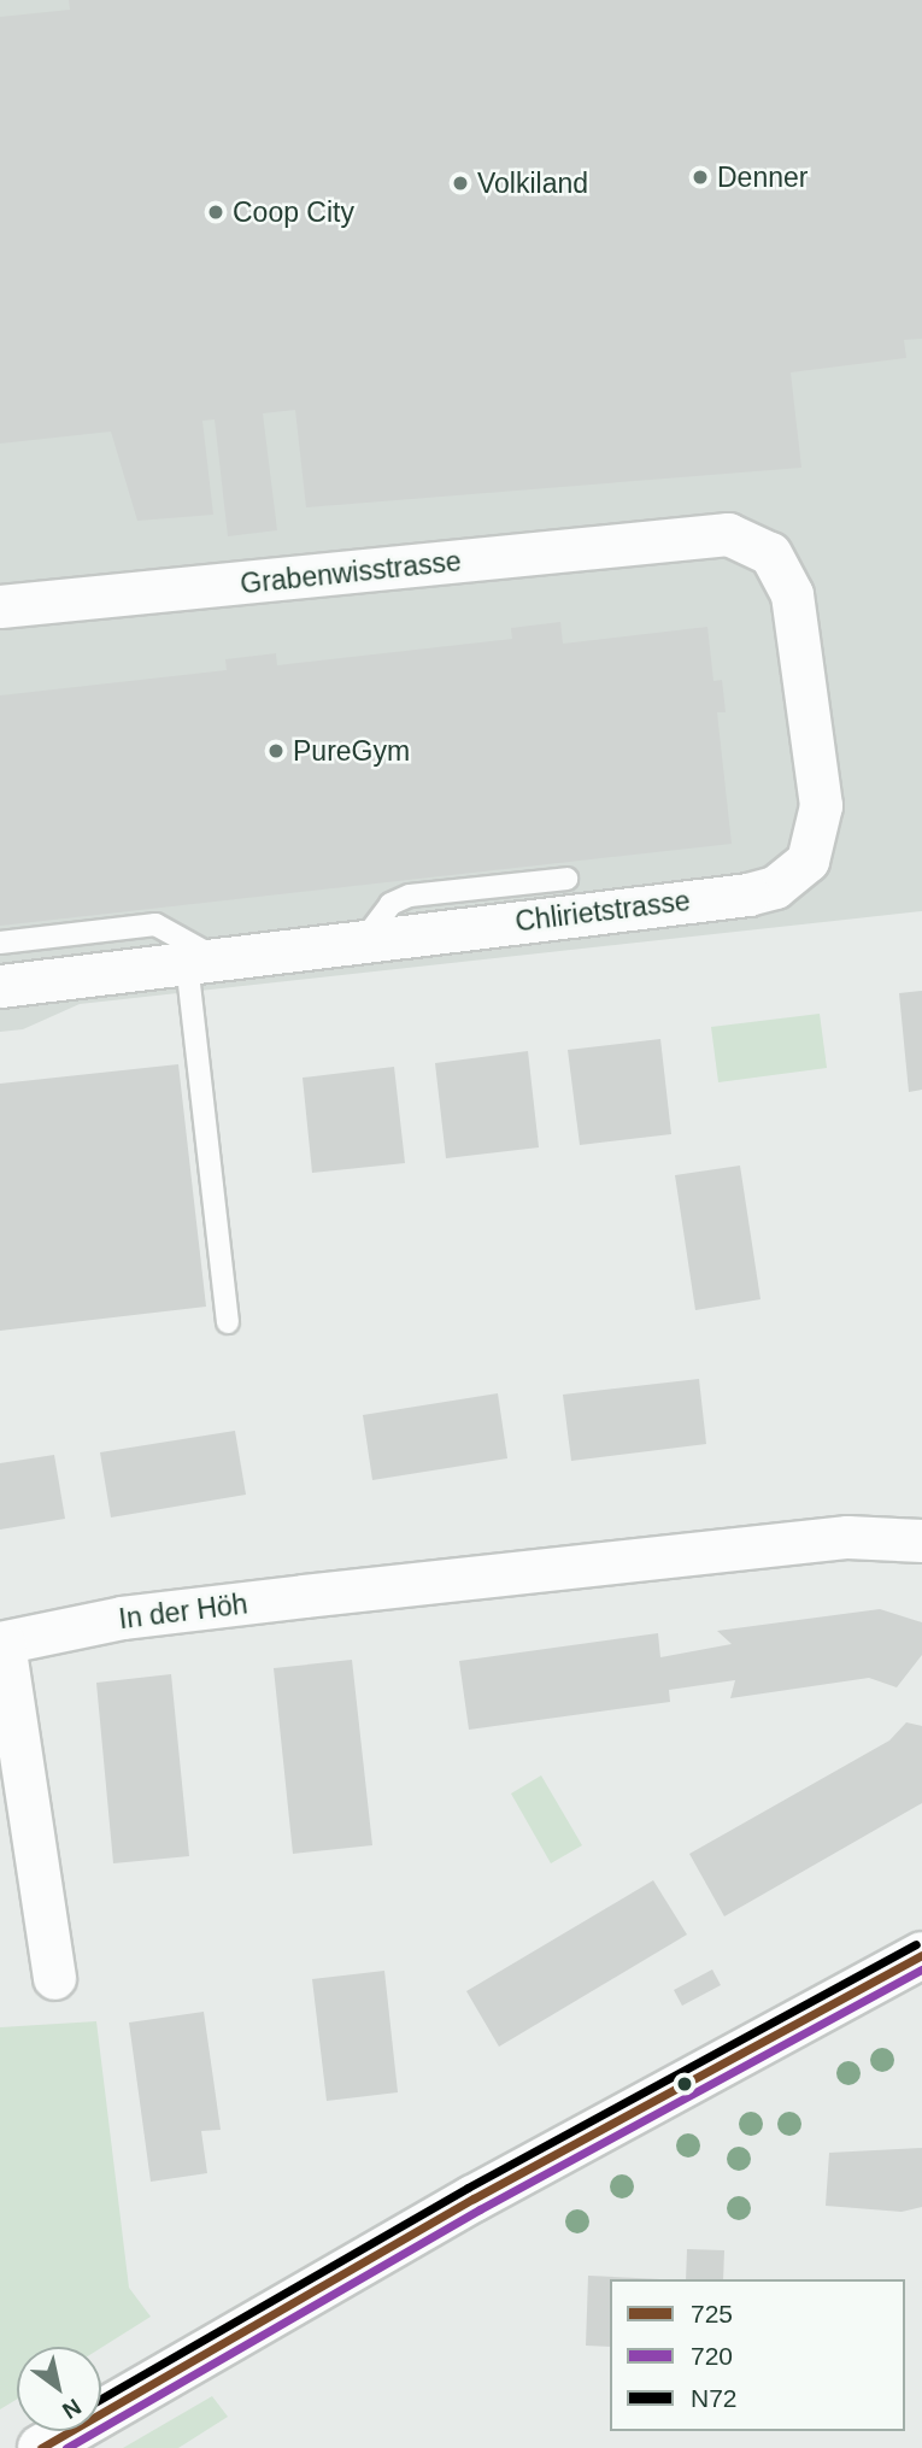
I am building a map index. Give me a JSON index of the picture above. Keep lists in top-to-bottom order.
{
  "streets": {
    "street": ["Grabenwisstrasse", "Chlirietstrasse", "In der Höh"]
  },
  "crossings": [
    ["Grabenwisstrasse", "Chlirietstrasse"]
  ],
  "places": [
    "Denner",
    "Volkiland",
    "Coop City",
    "PureGym"
  ],
  "lines": ["transit line N72", "transit line 725", "transit line 720"],
  "legend": ["725", "720", "N72"],
  "north": "bottom right"
}
